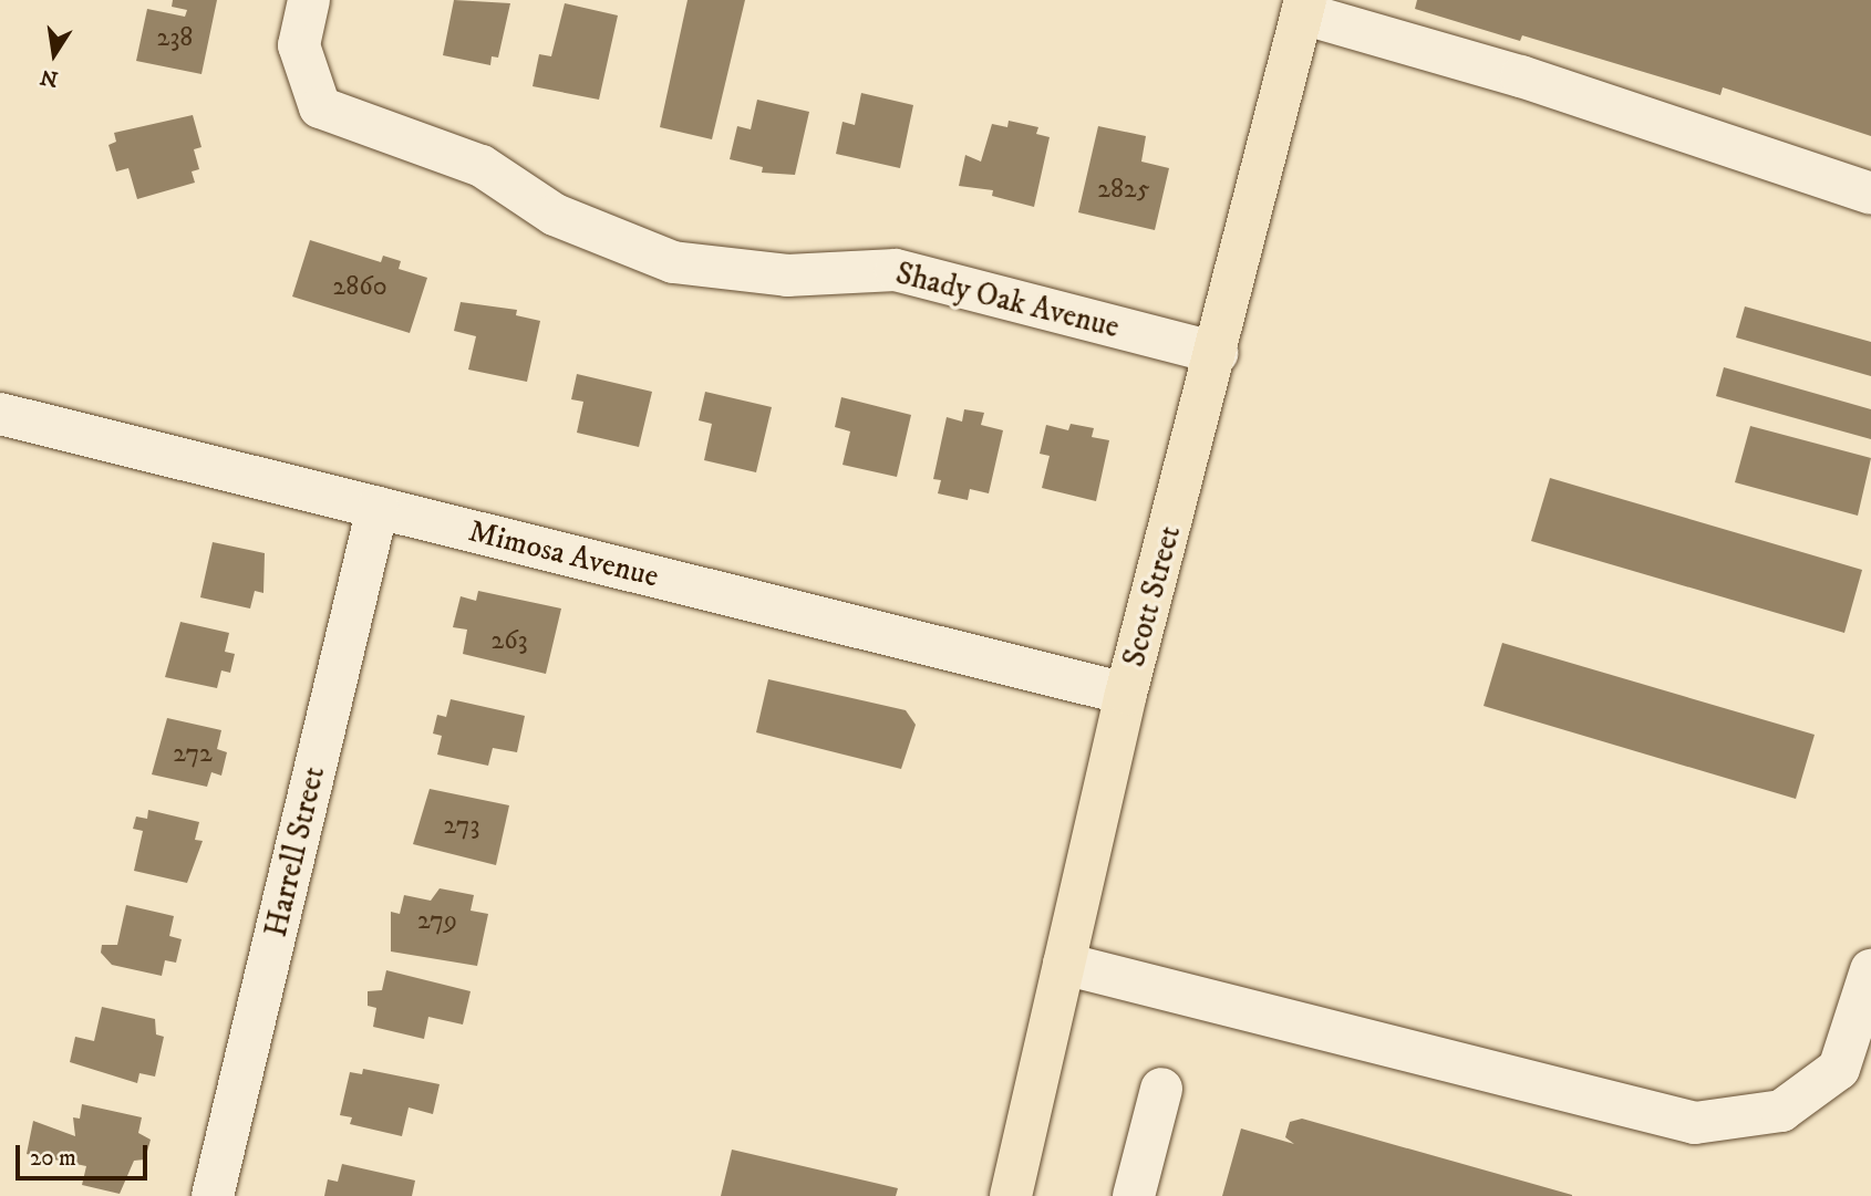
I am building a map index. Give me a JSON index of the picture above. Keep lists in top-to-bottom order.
{
  "streets": {
    "main road": ["Scott Street"],
    "street": ["Shady Oak Avenue", "Mimosa Avenue", "Harrell Street"]
  },
  "crossings": [
    ["Shady Oak Avenue", "Scott Street"],
    ["Mimosa Avenue", "Scott Street"],
    ["Mimosa Avenue", "Harrell Street"]
  ],
  "house_numbers": [
    "238",
    "2825",
    "2860",
    "263",
    "272",
    "273",
    "279"
  ],
  "scale_bar": "20 m",
  "north": "bottom"
}
